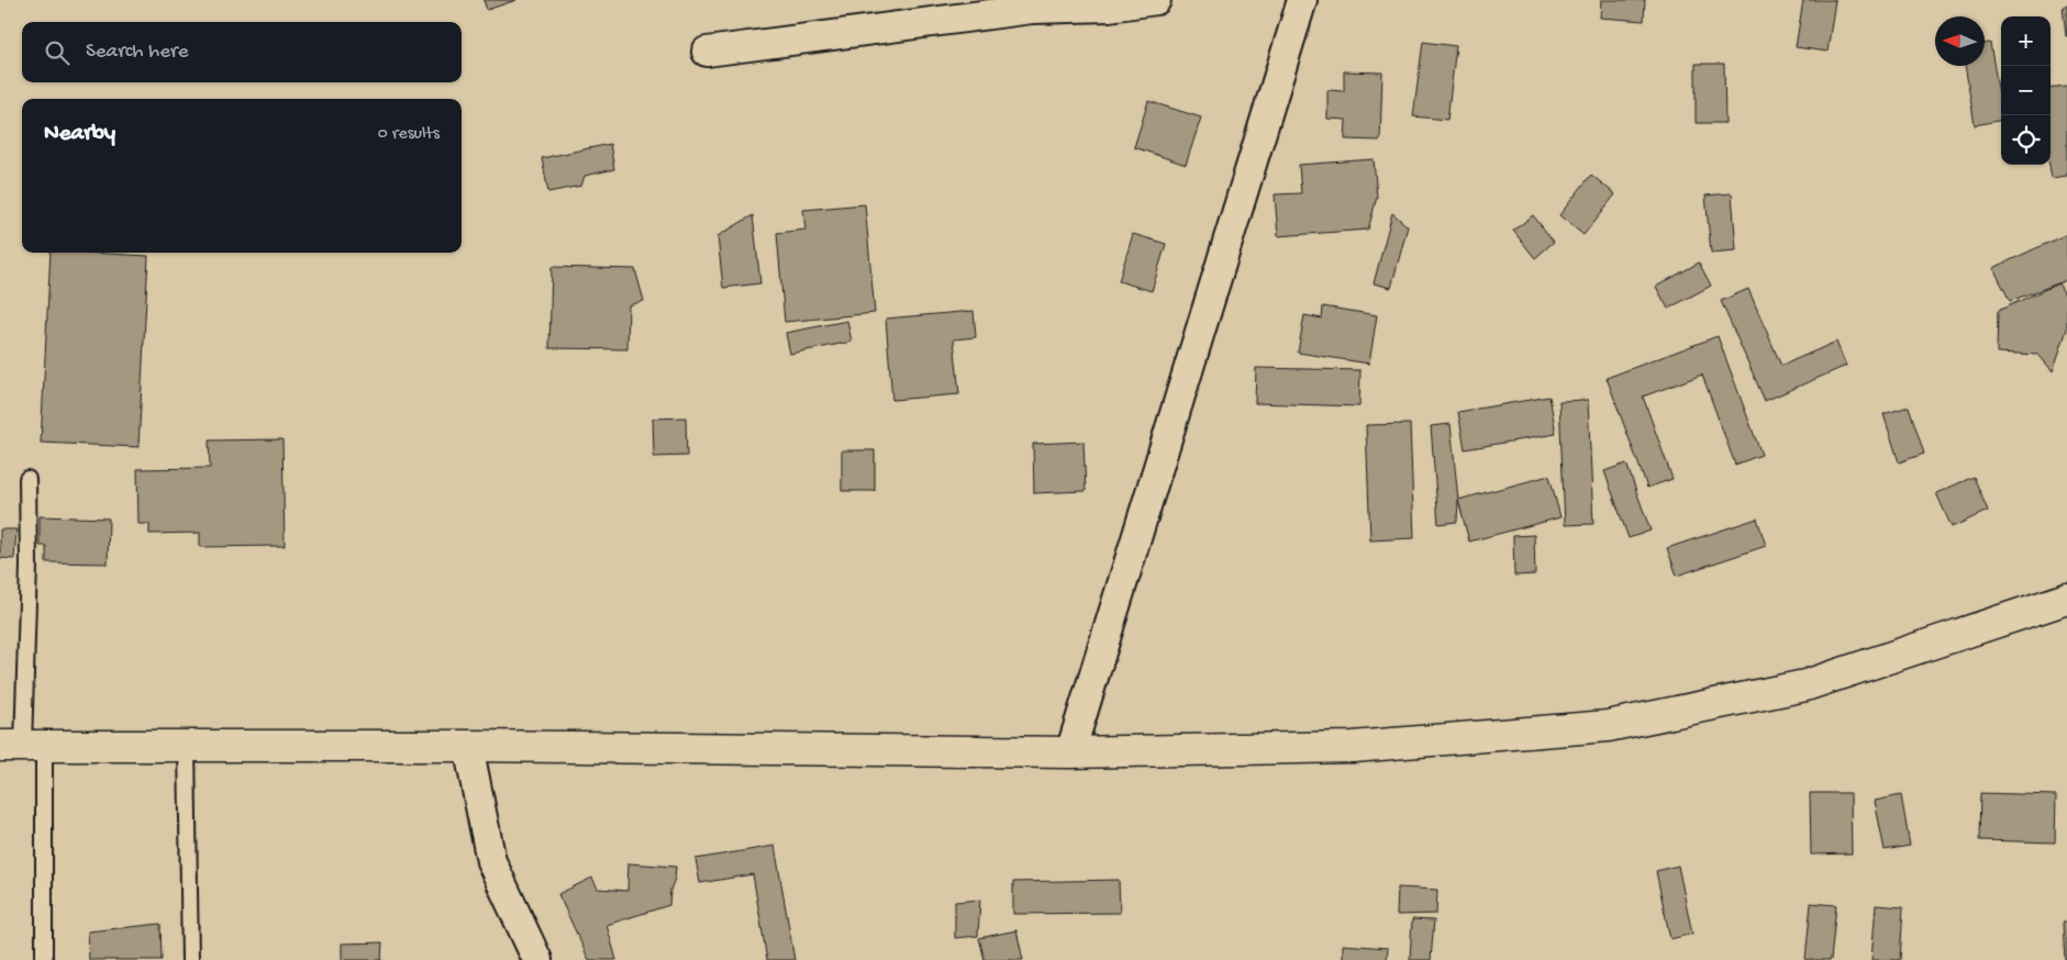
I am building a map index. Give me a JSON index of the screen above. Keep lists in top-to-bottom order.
{
  "north": "left",
  "page": {
    "map_buttons": ["+", "−"],
    "search": "Search here",
    "heading": ["Nearby", "0 results"]
  }
}
